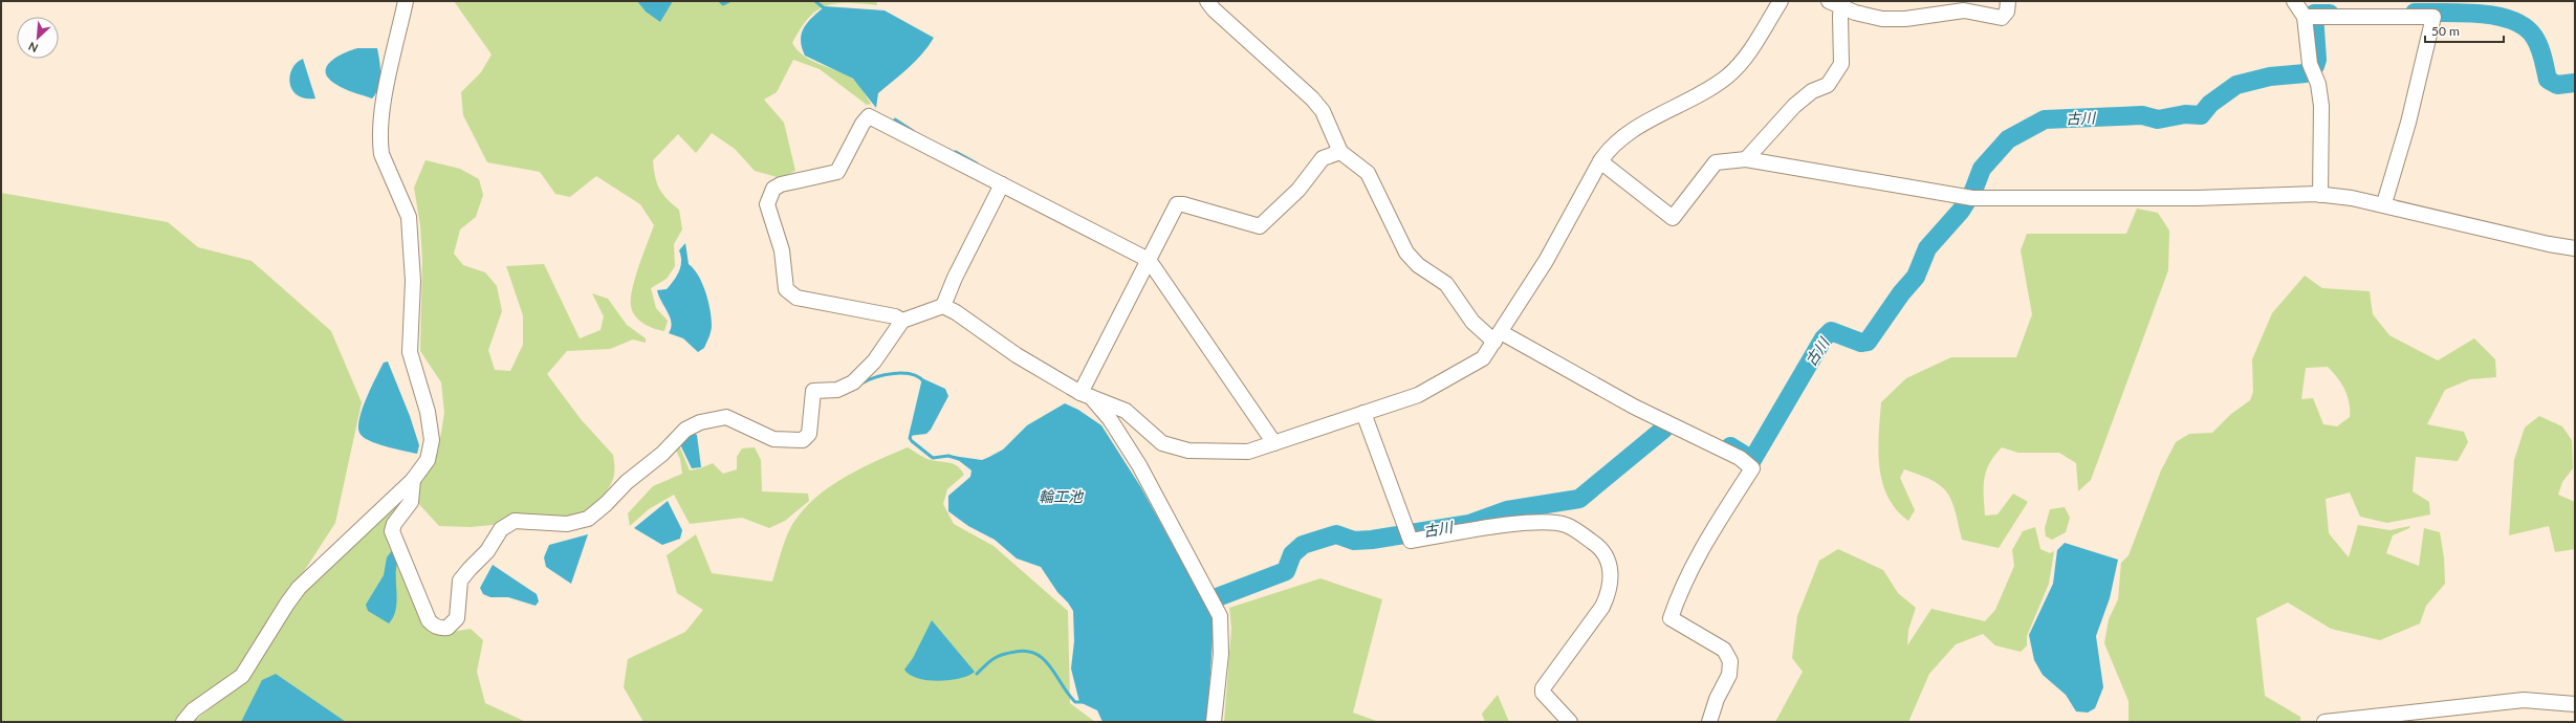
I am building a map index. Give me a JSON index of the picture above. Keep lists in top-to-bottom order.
{
  "water": ["古川", "輪工池"],
  "scale_bar": "50 m",
  "north": "bottom left"
}
